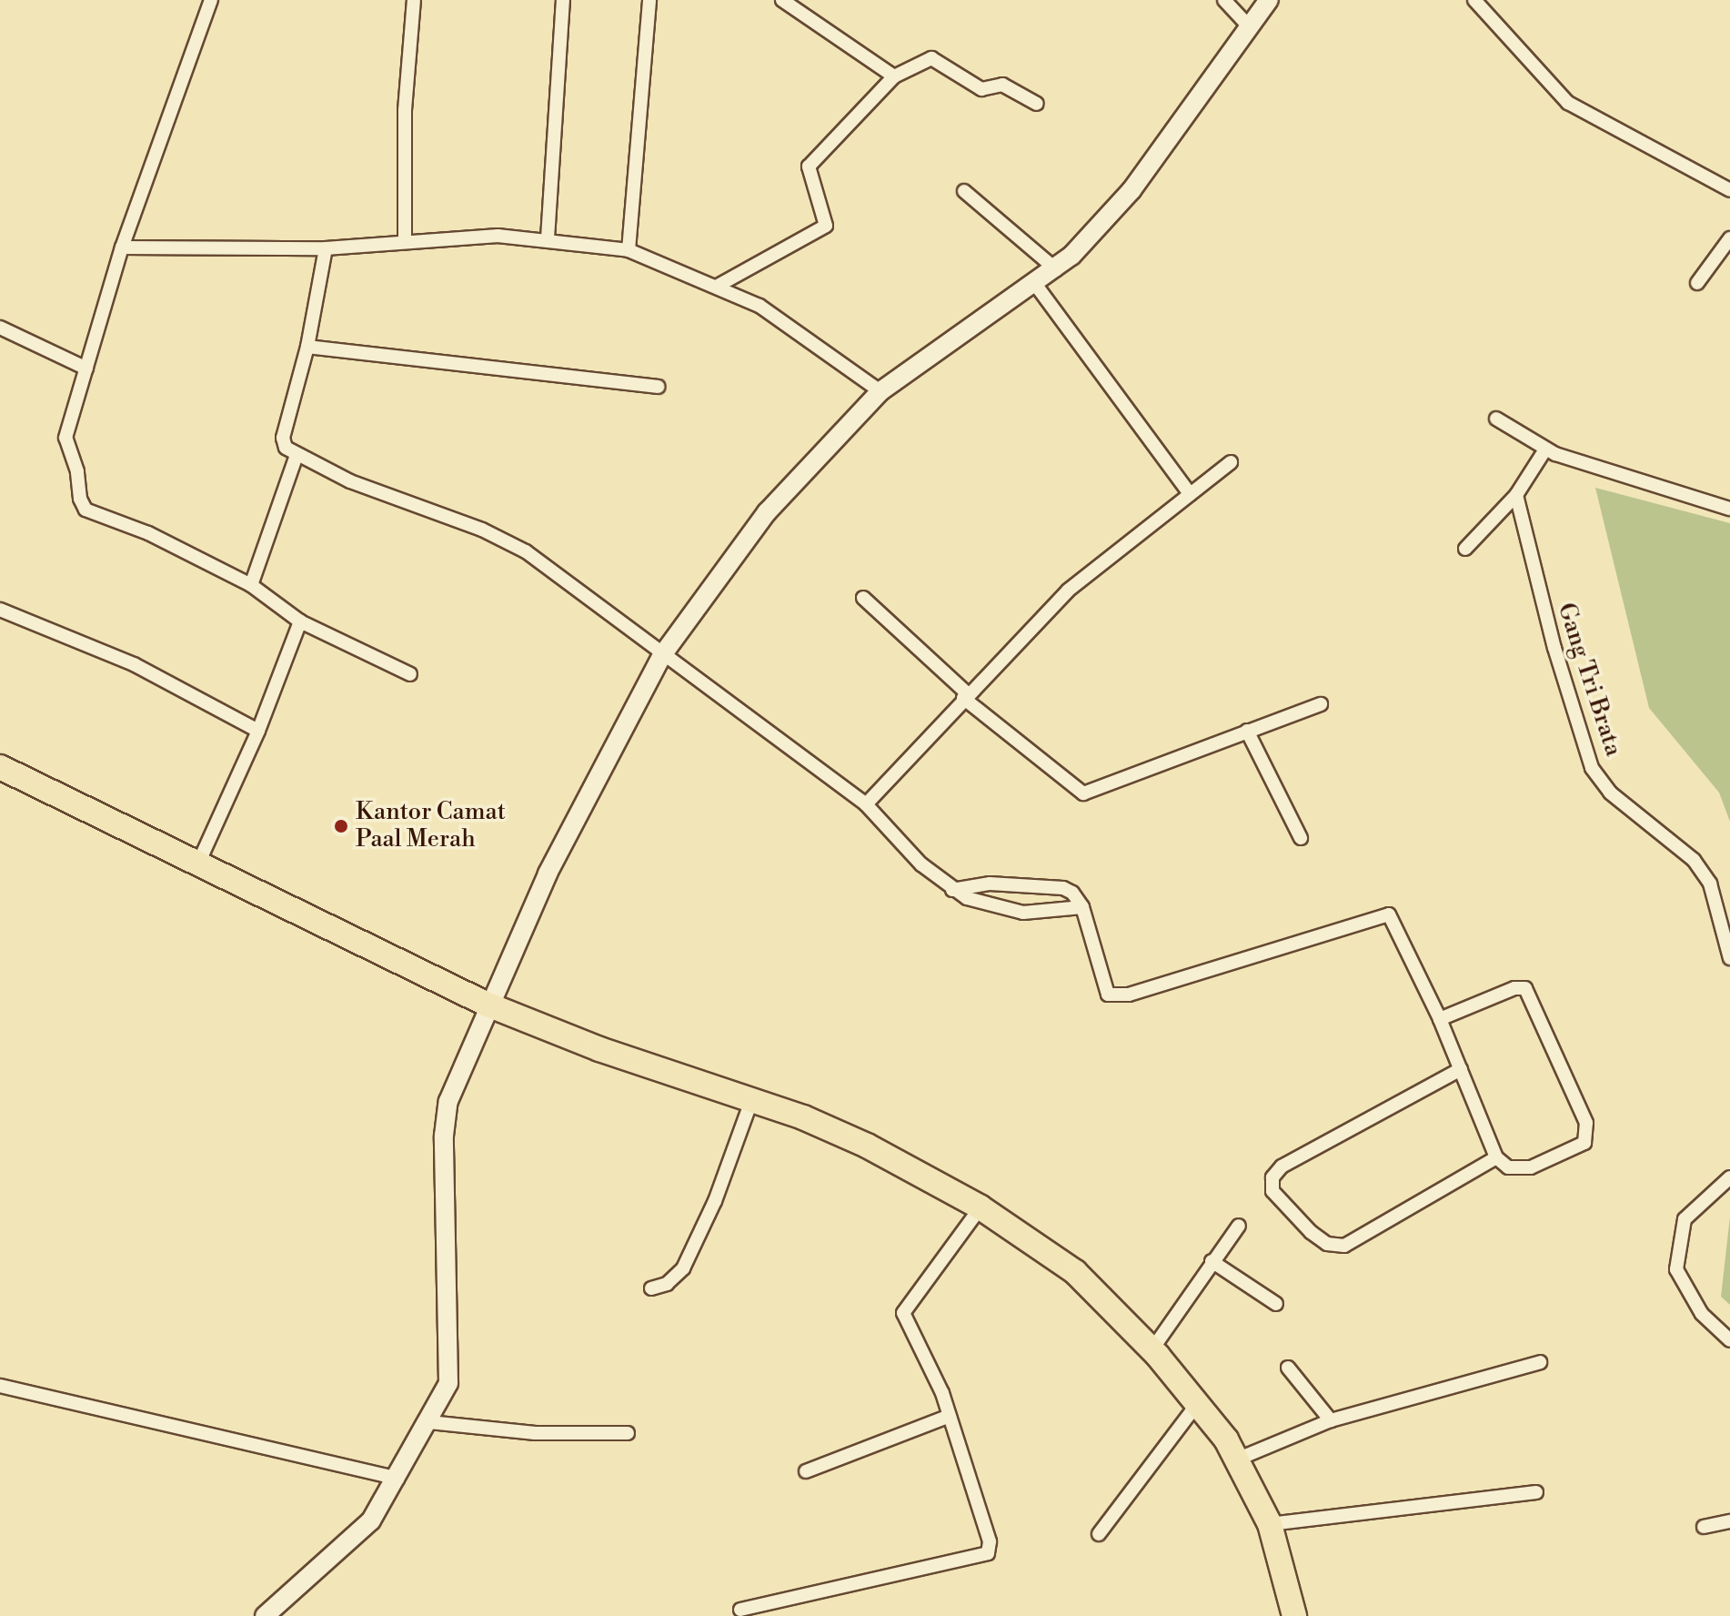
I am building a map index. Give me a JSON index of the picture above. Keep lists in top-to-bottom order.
{
  "streets": {
    "street": ["Gang Tri Brata"]
  },
  "places": ["Kantor Camat Paal Merah"]
}
